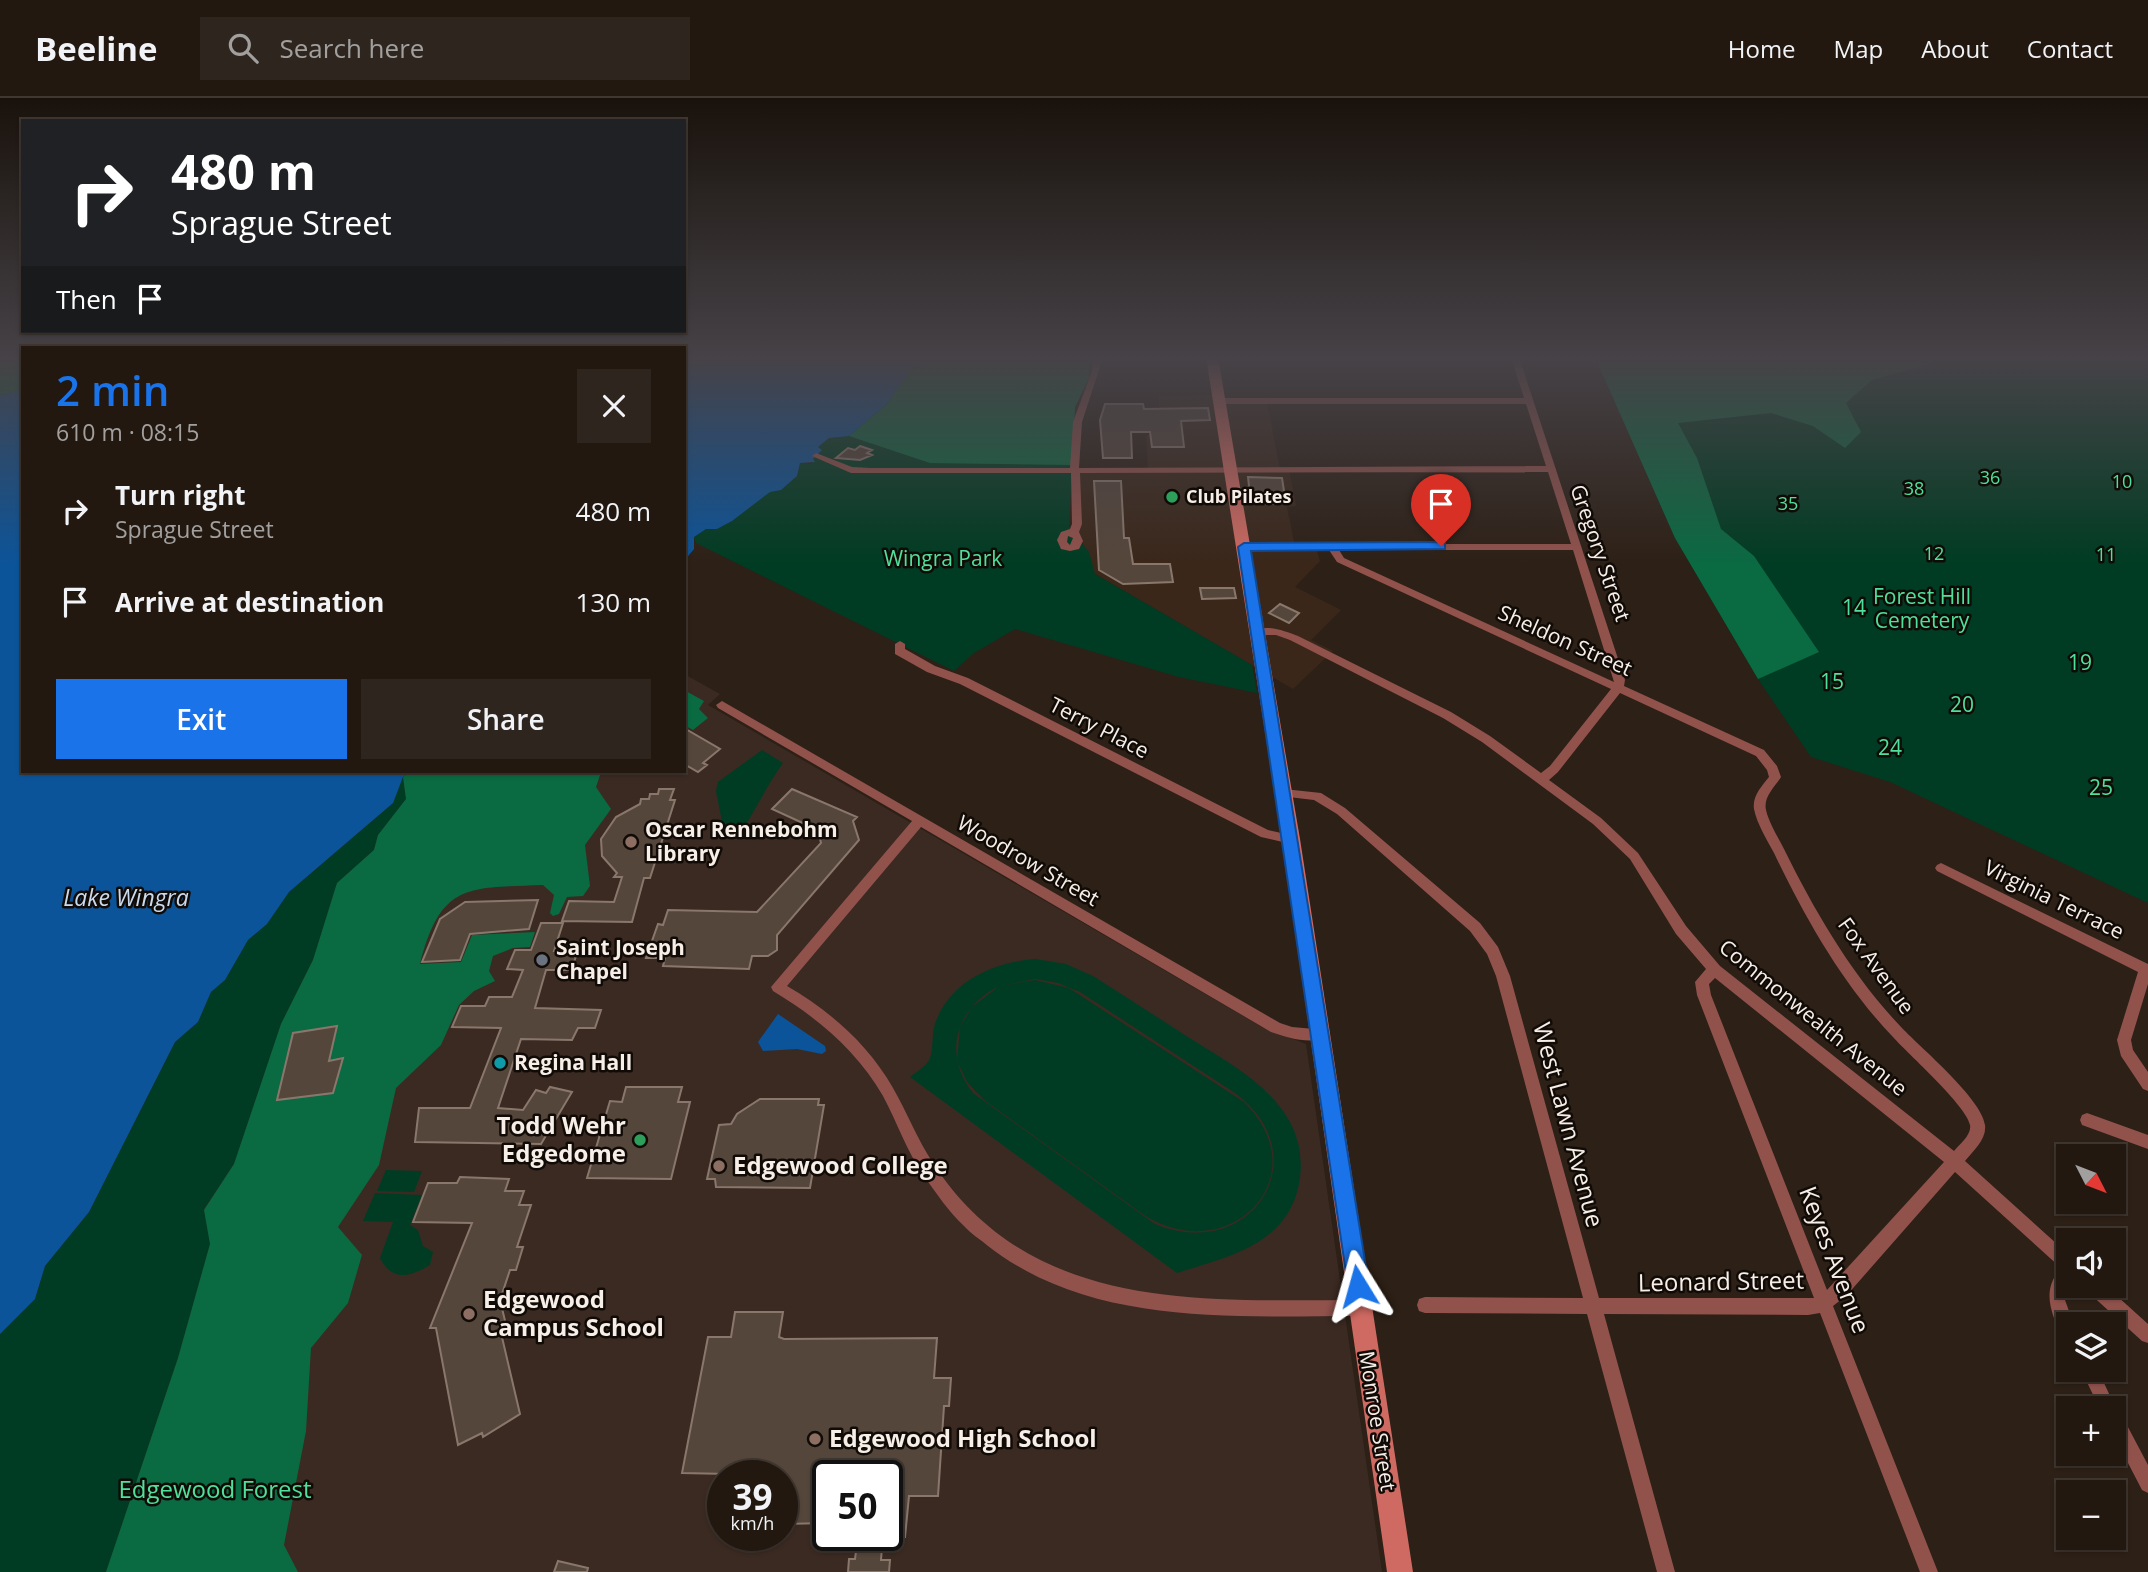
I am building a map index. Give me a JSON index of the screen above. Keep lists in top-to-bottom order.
{
  "streets": {
    "main road": ["Monroe Street"],
    "street": [
      "Gregory Street",
      "Sheldon Street",
      "Terry Place",
      "Woodrow Street",
      "Virginia Terrace",
      "Fox Avenue",
      "Commonwealth Avenue",
      "West Lawn Avenue",
      "Keyes Avenue",
      "Leonard Street"
    ]
  },
  "crossings": [
    ["Gregory Street", "Sheldon Street"],
    ["Sheldon Street", "Fox Avenue"],
    ["Terry Place", "Monroe Street"],
    ["Woodrow Street", "Monroe Street"],
    ["Fox Avenue", "Commonwealth Avenue"],
    ["Fox Avenue", "Leonard Street"],
    ["Commonwealth Avenue", "Keyes Avenue"],
    ["Commonwealth Avenue", "Leonard Street"],
    ["Commonwealth Avenue", "Monroe Street"],
    ["West Lawn Avenue", "Leonard Street"],
    ["West Lawn Avenue", "Monroe Street"],
    ["Keyes Avenue", "Leonard Street"]
  ],
  "water": ["Lake Wingra"],
  "parks": [
    "36",
    "10",
    "38",
    "35",
    "12",
    "11",
    "Wingra Park",
    "Forest Hill Cemetery",
    "14",
    "19",
    "15",
    "20",
    "24",
    "25",
    "Edgewood Forest"
  ],
  "places": [
    "Club Pilates",
    "Oscar Rennebohm Library",
    "Saint Joseph Chapel",
    "Regina Hall",
    "Todd Wehr Edgedome",
    "Edgewood College",
    "Edgewood Campus School",
    "Edgewood High School"
  ],
  "north": "bottom right",
  "page": {
    "header": "Beeline",
    "search": "Search here",
    "nav": [
      "Home",
      "Map",
      "About",
      "Contact"
    ],
    "turn": ["480 m", "Sprague Street"],
    "then": "Then",
    "heading": ["2 min", "610 m · 08:15"],
    "list": [
      {
        "name": "Turn right",
        "note": "Sprague Street",
        "value": "480 m"
      },
      {
        "name": "Arrive at destination",
        "value": "130 m"
      }
    ],
    "buttons": ["Exit", "Share"],
    "map_buttons": ["+", "−"],
    "speed": "39 km/h",
    "limit": "50"
  }
}
